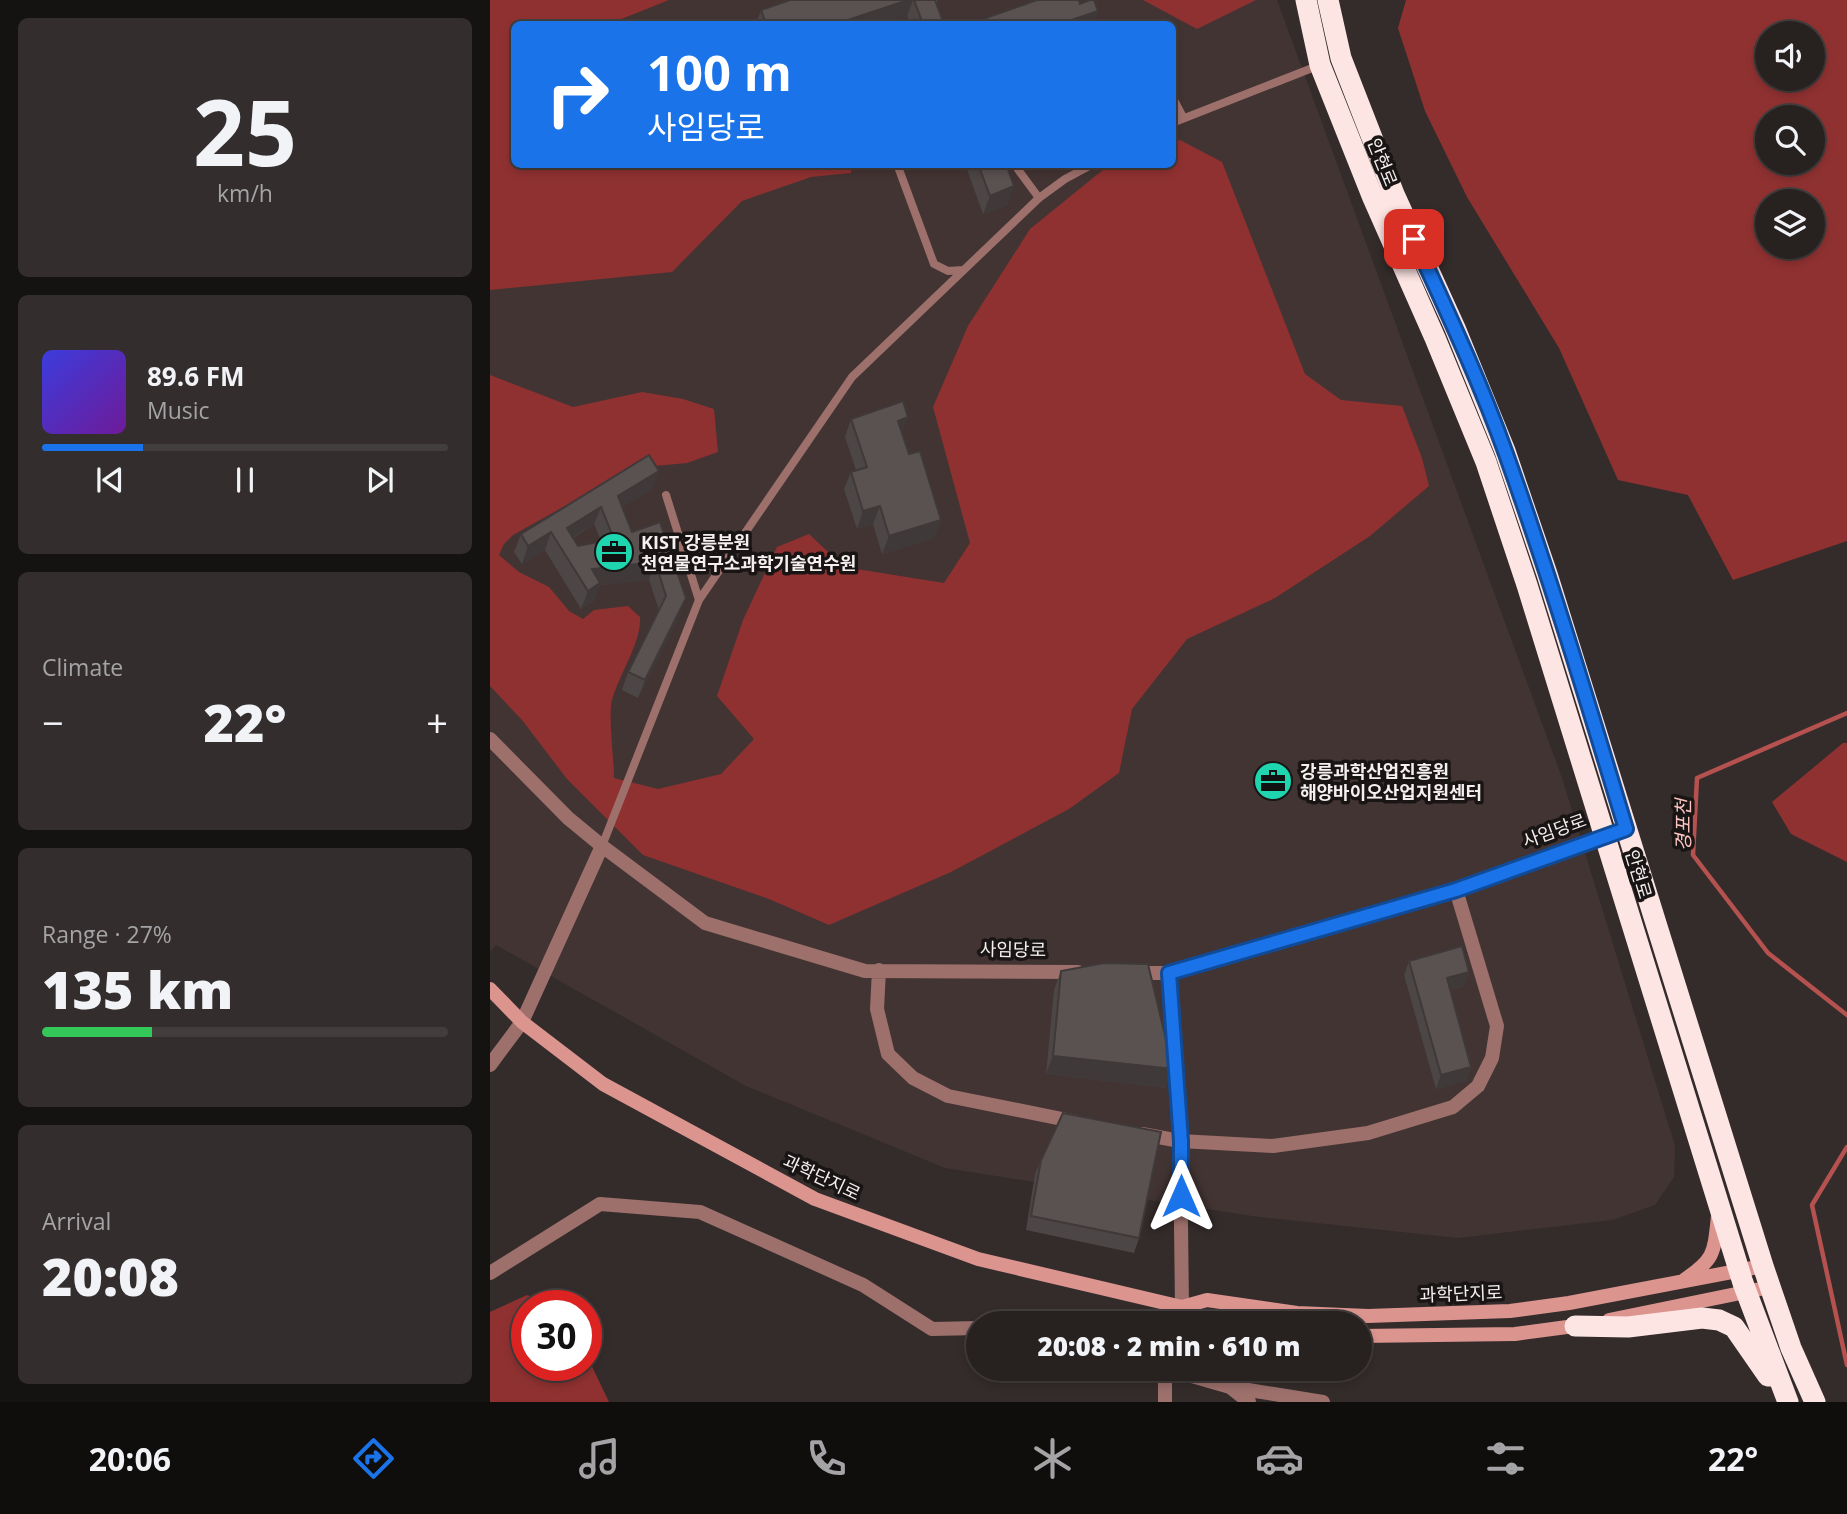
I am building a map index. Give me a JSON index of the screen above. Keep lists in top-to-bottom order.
{
  "streets": {
    "highway": ["안현로"],
    "street": ["사임당로", "과학단지로"]
  },
  "crossings": [
    ["안현로", "사임당로"],
    ["안현로", "과학단지로"]
  ],
  "water": ["경포천"],
  "places": {
    "office": ["KIST 강릉분원 천연물연구소과학기술연수원", "강릉과학산업진흥원 해양바이오산업지원센터"]
  },
  "page": {
    "tile": [
      ["25", "km/h"],
      "Climate",
      ["Range · 27%", "135 km"],
      ["Arrival", "20:08"]
    ],
    "turn": ["100 m", "사임당로"],
    "song": ["89.6 FM", "Music"],
    "heat": ["−", "22°", "+"],
    "limit": "30",
    "trip": "20:08 · 2 min · 610 m",
    "tabs": ["20:06", "22°"]
  }
}
